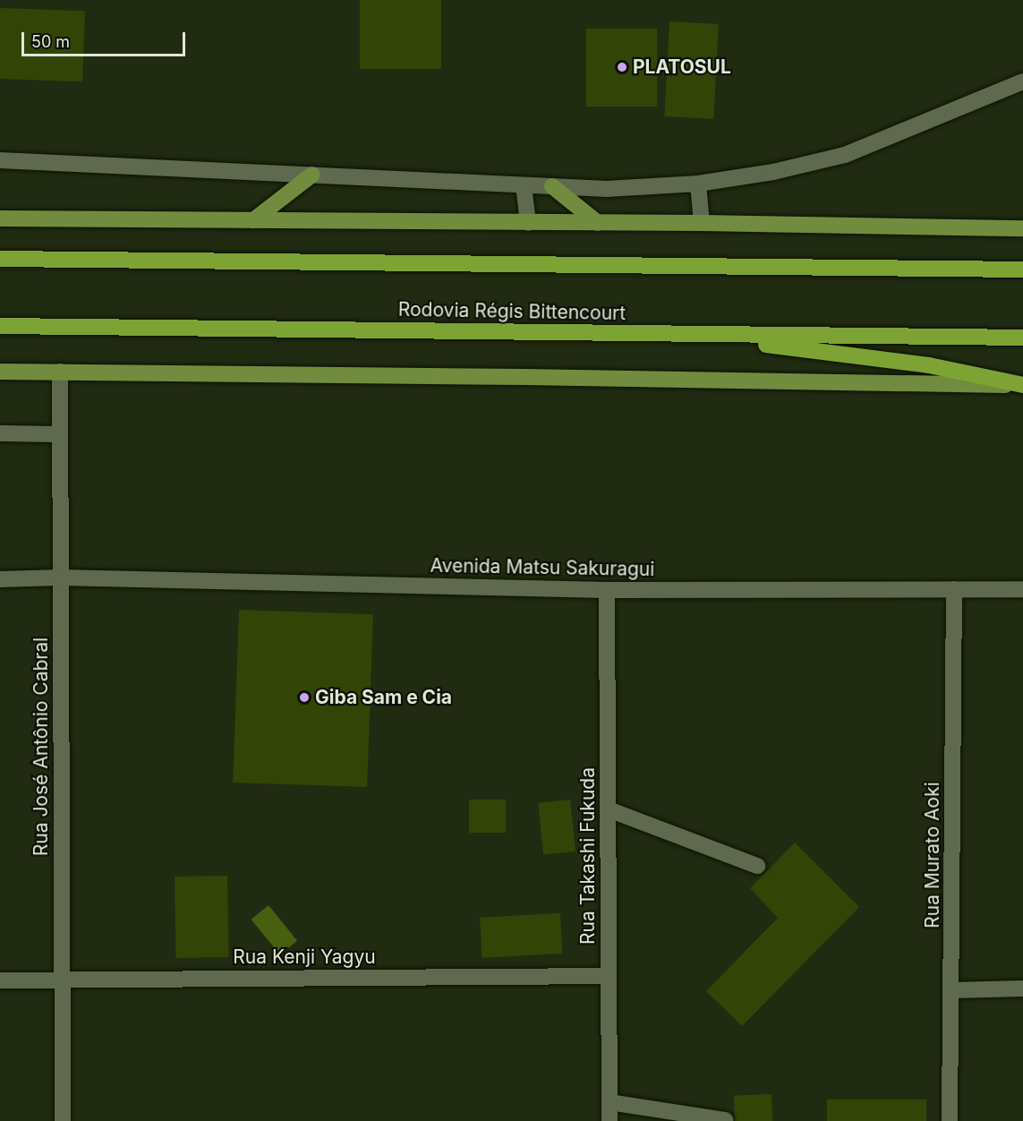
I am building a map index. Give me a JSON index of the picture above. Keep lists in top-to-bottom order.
{
  "streets": {
    "highway": ["Rodovia Régis Bittencourt"],
    "street": [
      "Avenida Matsu Sakuragui",
      "Rua José Antônio Cabral",
      "Rua Murato Aoki",
      "Rua Takashi Fukuda",
      "Rua Kenji Yagyu"
    ]
  },
  "crossings": [
    ["Avenida Matsu Sakuragui", "Rua José Antônio Cabral"],
    ["Avenida Matsu Sakuragui", "Rua Murato Aoki"],
    ["Avenida Matsu Sakuragui", "Rua Takashi Fukuda"],
    ["Rua José Antônio Cabral", "Rua Kenji Yagyu"],
    ["Rua Takashi Fukuda", "Rua Kenji Yagyu"]
  ],
  "places": ["PLATOSUL", "Giba Sam e Cia"],
  "scale_bar": "50 m"
}
